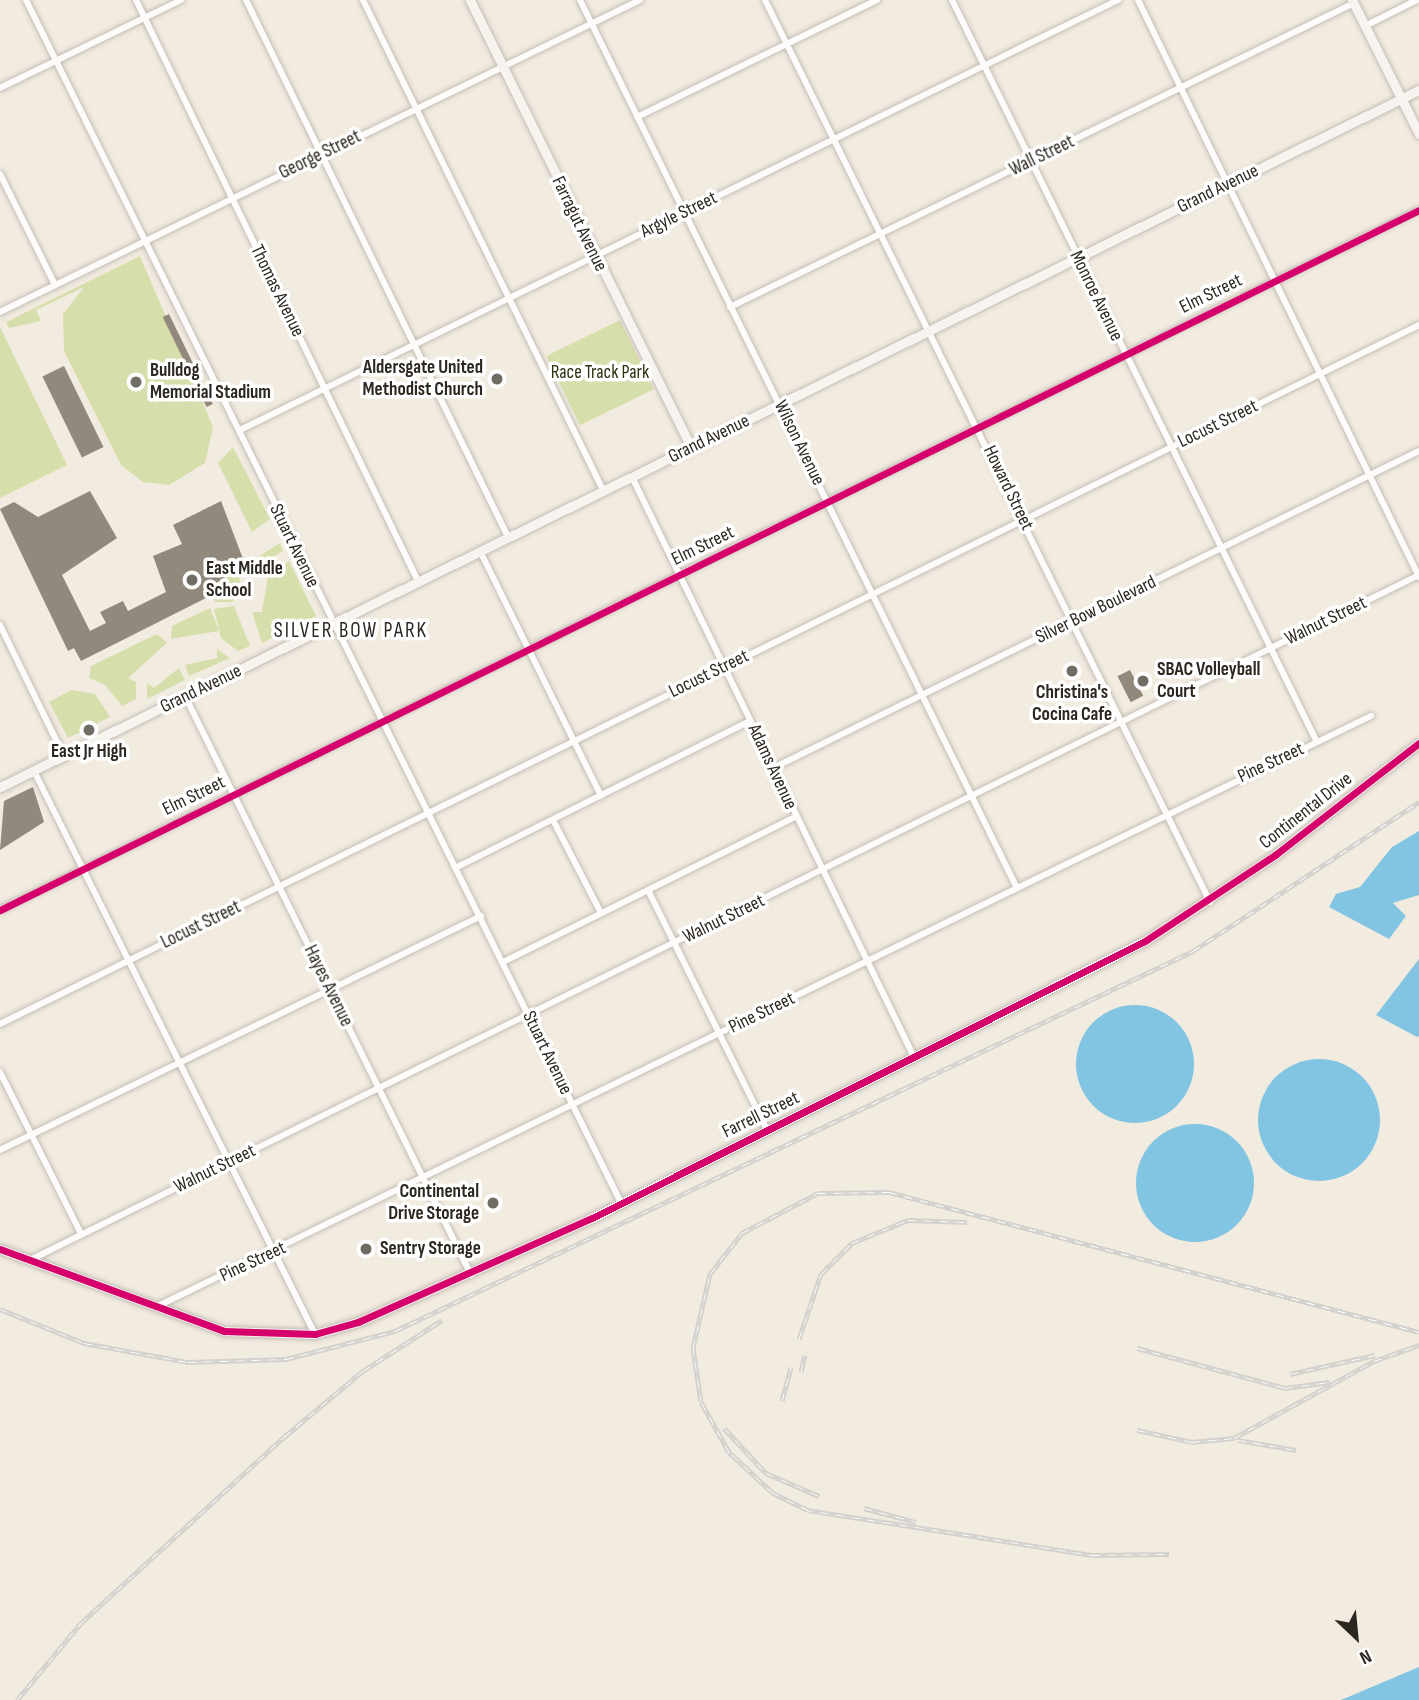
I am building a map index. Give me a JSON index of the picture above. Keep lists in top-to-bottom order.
{
  "streets": {
    "main road": [
      "Grand Avenue",
      "Farragut Avenue",
      "Continental Drive",
      "Farrell Street"
    ],
    "street": [
      "George Street",
      "Wall Street",
      "Argyle Street",
      "Thomas Avenue",
      "Elm Street",
      "Monroe Avenue",
      "Locust Street",
      "Wilson Avenue",
      "Howard Street",
      "Stuart Avenue",
      "Silver Bow Boulevard",
      "Walnut Street",
      "Pine Street",
      "Adams Avenue",
      "Hayes Avenue"
    ]
  },
  "crossings": [
    ["George Street", "Farragut Avenue"],
    ["George Street", "Thomas Avenue"],
    ["George Street", "Wilson Avenue"],
    ["George Street", "Stuart Avenue"],
    ["Wall Street", "Monroe Avenue"],
    ["Wall Street", "Wilson Avenue"],
    ["Wall Street", "Howard Street"],
    ["Grand Avenue", "Farragut Avenue"],
    ["Grand Avenue", "Thomas Avenue"],
    ["Grand Avenue", "Monroe Avenue"],
    ["Grand Avenue", "Wilson Avenue"],
    ["Grand Avenue", "Howard Street"],
    ["Grand Avenue", "Stuart Avenue"],
    ["Grand Avenue", "Adams Avenue"],
    ["Grand Avenue", "Hayes Avenue"],
    ["Argyle Street", "Farragut Avenue"],
    ["Argyle Street", "Thomas Avenue"],
    ["Argyle Street", "Monroe Avenue"],
    ["Argyle Street", "Wilson Avenue"],
    ["Argyle Street", "Howard Street"],
    ["Argyle Street", "Stuart Avenue"],
    ["Elm Street", "Monroe Avenue"],
    ["Elm Street", "Wilson Avenue"],
    ["Elm Street", "Howard Street"],
    ["Elm Street", "Stuart Avenue"],
    ["Elm Street", "Adams Avenue"],
    ["Elm Street", "Hayes Avenue"],
    ["Monroe Avenue", "Locust Street"],
    ["Monroe Avenue", "Silver Bow Boulevard"],
    ["Monroe Avenue", "Walnut Street"],
    ["Monroe Avenue", "Pine Street"],
    ["Locust Street", "Wilson Avenue"],
    ["Locust Street", "Howard Street"],
    ["Locust Street", "Stuart Avenue"],
    ["Locust Street", "Adams Avenue"],
    ["Locust Street", "Hayes Avenue"],
    ["Wilson Avenue", "Silver Bow Boulevard"],
    ["Wilson Avenue", "Walnut Street"],
    ["Wilson Avenue", "Pine Street"],
    ["Howard Street", "Silver Bow Boulevard"],
    ["Howard Street", "Walnut Street"],
    ["Howard Street", "Pine Street"],
    ["Howard Street", "Continental Drive"],
    ["Howard Street", "Farrell Street"],
    ["Stuart Avenue", "Walnut Street"],
    ["Stuart Avenue", "Pine Street"],
    ["Stuart Avenue", "Farrell Street"],
    ["Silver Bow Boulevard", "Adams Avenue"],
    ["Walnut Street", "Adams Avenue"],
    ["Walnut Street", "Hayes Avenue"],
    ["Pine Street", "Adams Avenue"],
    ["Pine Street", "Hayes Avenue"],
    ["Adams Avenue", "Farrell Street"],
    ["Continental Drive", "Farrell Street"],
    ["Hayes Avenue", "Farrell Street"]
  ],
  "districts": ["SILVER BOW PARK"],
  "parks": ["Race Track Park"],
  "places": [
    "Aldersgate United Methodist Church",
    "Bulldog Memorial Stadium",
    "East Middle School",
    "Christina's Cocina Cafe",
    "SBAC Volleyball Court",
    "East Jr High",
    "Continental Drive Storage",
    "Sentry Storage"
  ],
  "north": "bottom right"
}
